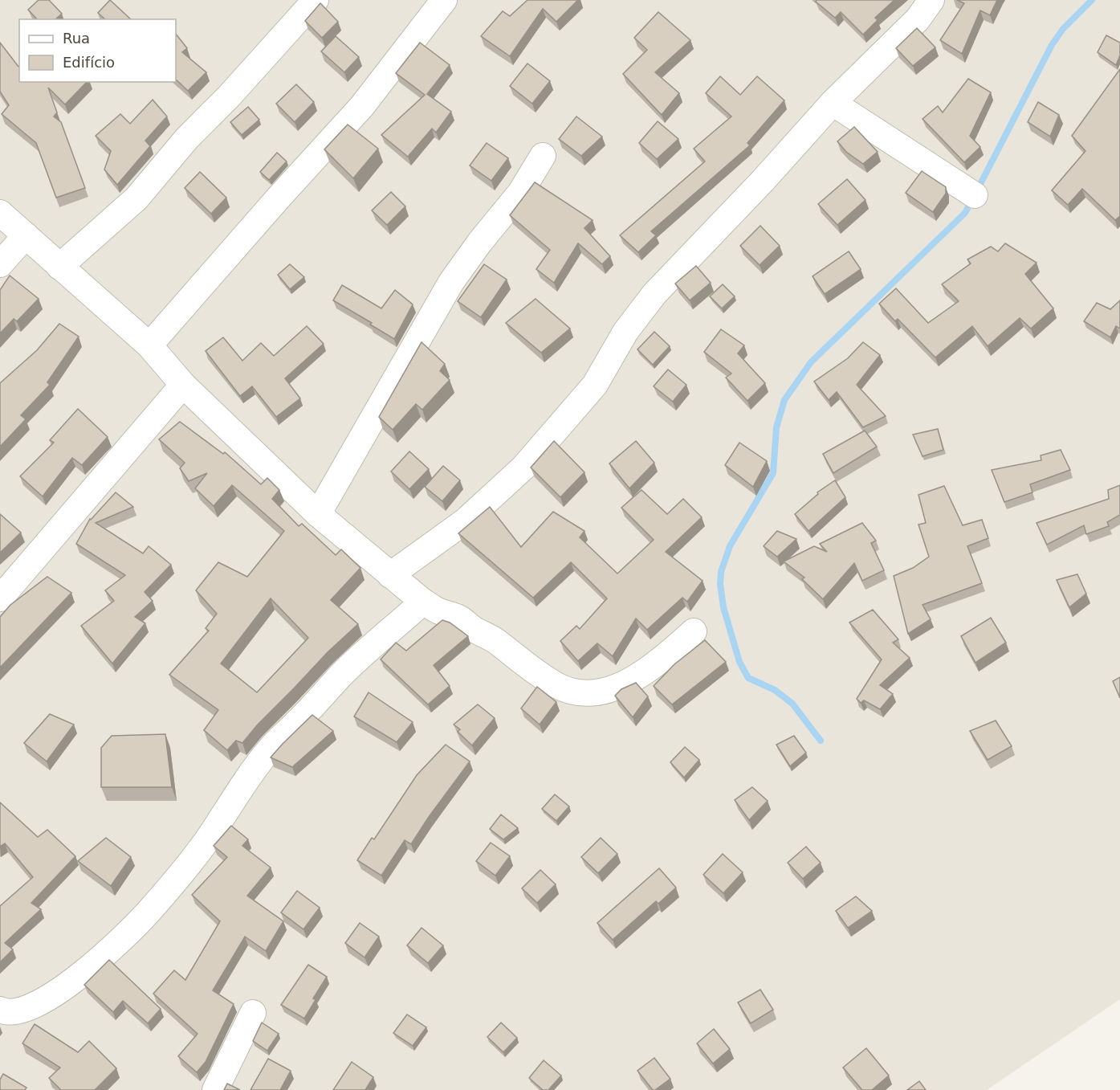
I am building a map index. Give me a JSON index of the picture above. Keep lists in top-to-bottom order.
{
  "legend": ["Rua", "Edifício"]
}
